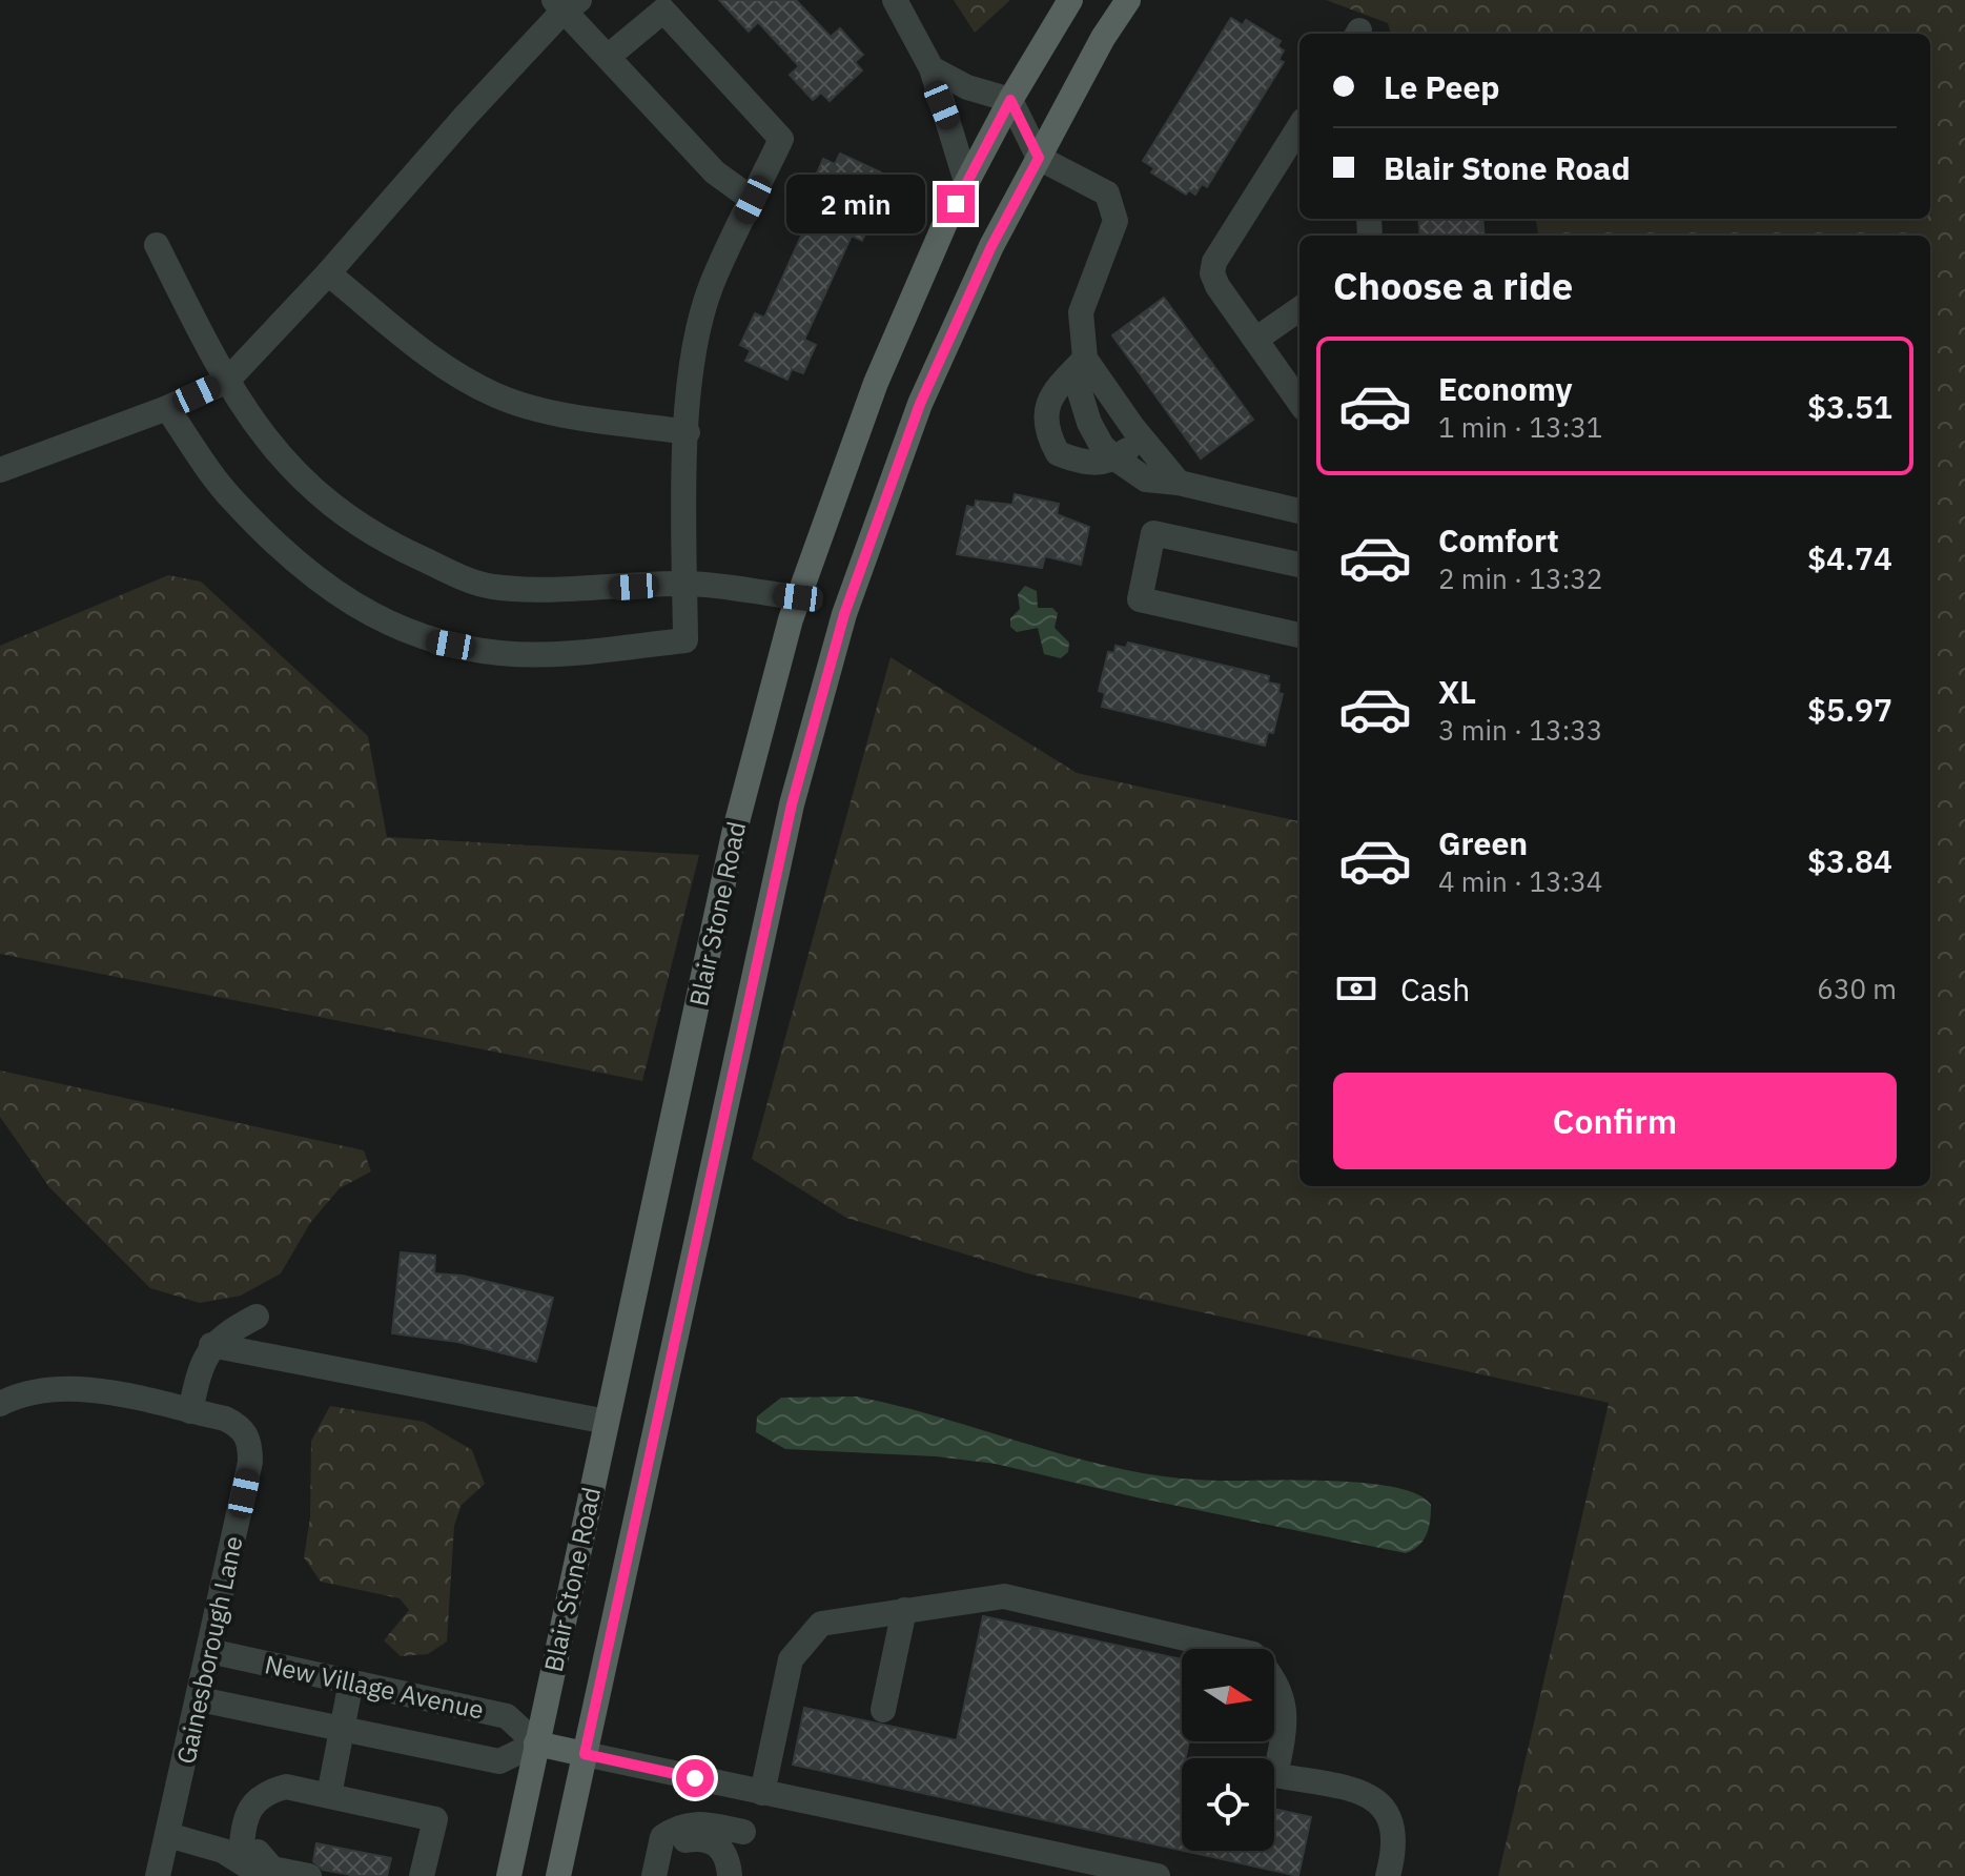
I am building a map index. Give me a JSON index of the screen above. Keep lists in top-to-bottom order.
{
  "streets": {
    "main road": ["Blair Stone Road"],
    "street": ["Gainesborough Lane", "New Village Avenue"]
  },
  "crossings": [
    ["Blair Stone Road", "New Village Avenue"],
    ["Gainesborough Lane", "New Village Avenue"]
  ],
  "north": "right",
  "page": {
    "banner": ["Le Peep", "Blair Stone Road"],
    "bubble": "2 min",
    "heading": "Choose a ride",
    "list": [
      {
        "name": "Economy",
        "note": "1 min · 13:31",
        "value": "$3.51"
      },
      {
        "name": "Comfort",
        "note": "2 min · 13:32",
        "value": "$4.74"
      },
      {
        "name": "XL",
        "note": "3 min · 13:33",
        "value": "$5.97"
      },
      {
        "name": "Green",
        "note": "4 min · 13:34",
        "value": "$3.84"
      }
    ],
    "pay": ["Cash", "630 m"],
    "buttons": "Confirm"
  }
}
